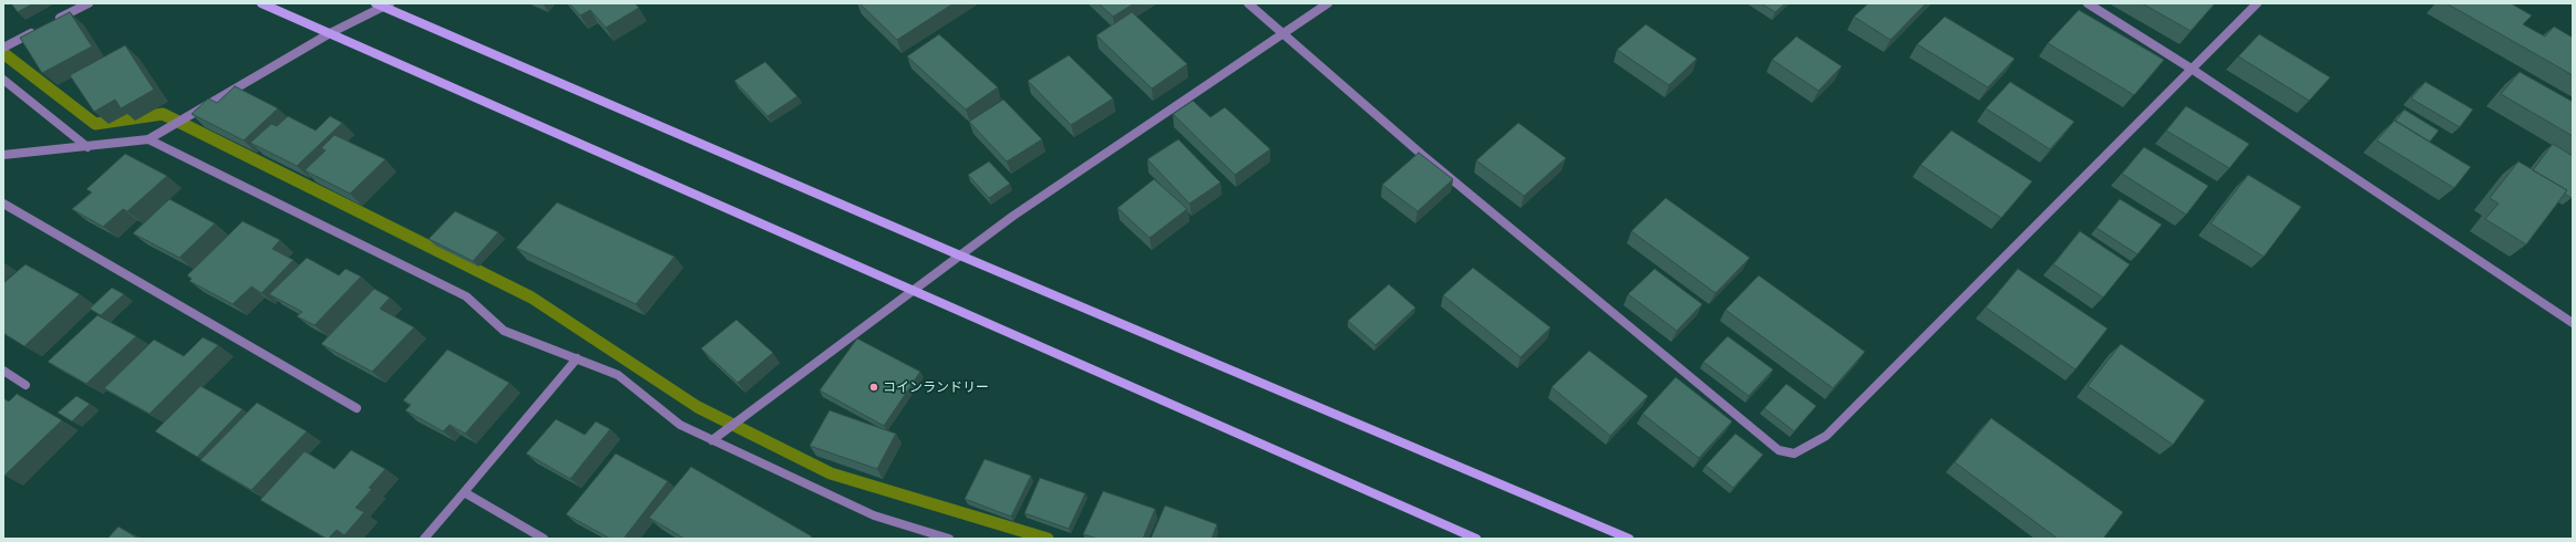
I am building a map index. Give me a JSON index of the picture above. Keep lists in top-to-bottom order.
{
  "places": ["コインランドリー"]
}
